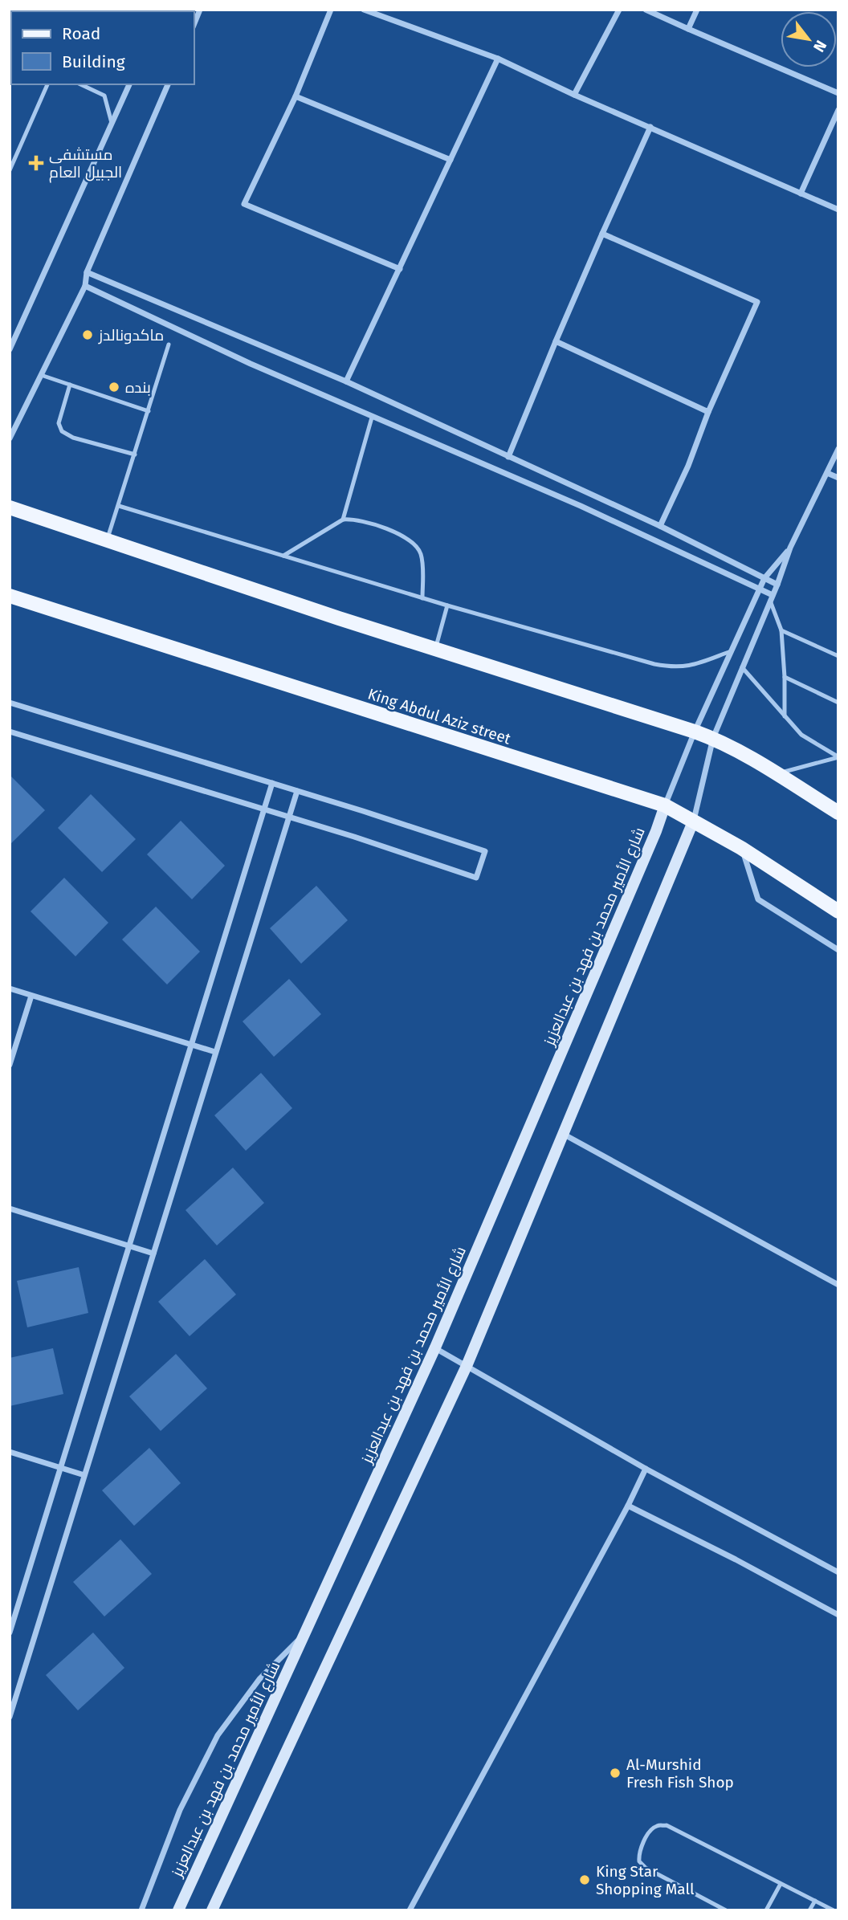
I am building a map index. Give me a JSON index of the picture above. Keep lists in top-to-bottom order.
{
  "streets": {
    "main road": ["King Abdul Aziz street", "شارع الأمير محمد بن فهد بن عبدالعزيز"]
  },
  "crossings": [
    ["King Abdul Aziz street", "شارع الأمير محمد بن فهد بن عبدالعزيز"]
  ],
  "places": {
    "health": ["مستشفى الجبيل العام"],
    "other": [
      "ماكدونالدز",
      "بنده",
      "Al-Murshid Fresh Fish Shop",
      "King Star Shopping Mall"
    ]
  },
  "legend": ["Road", "Building"],
  "north": "bottom right"
}
